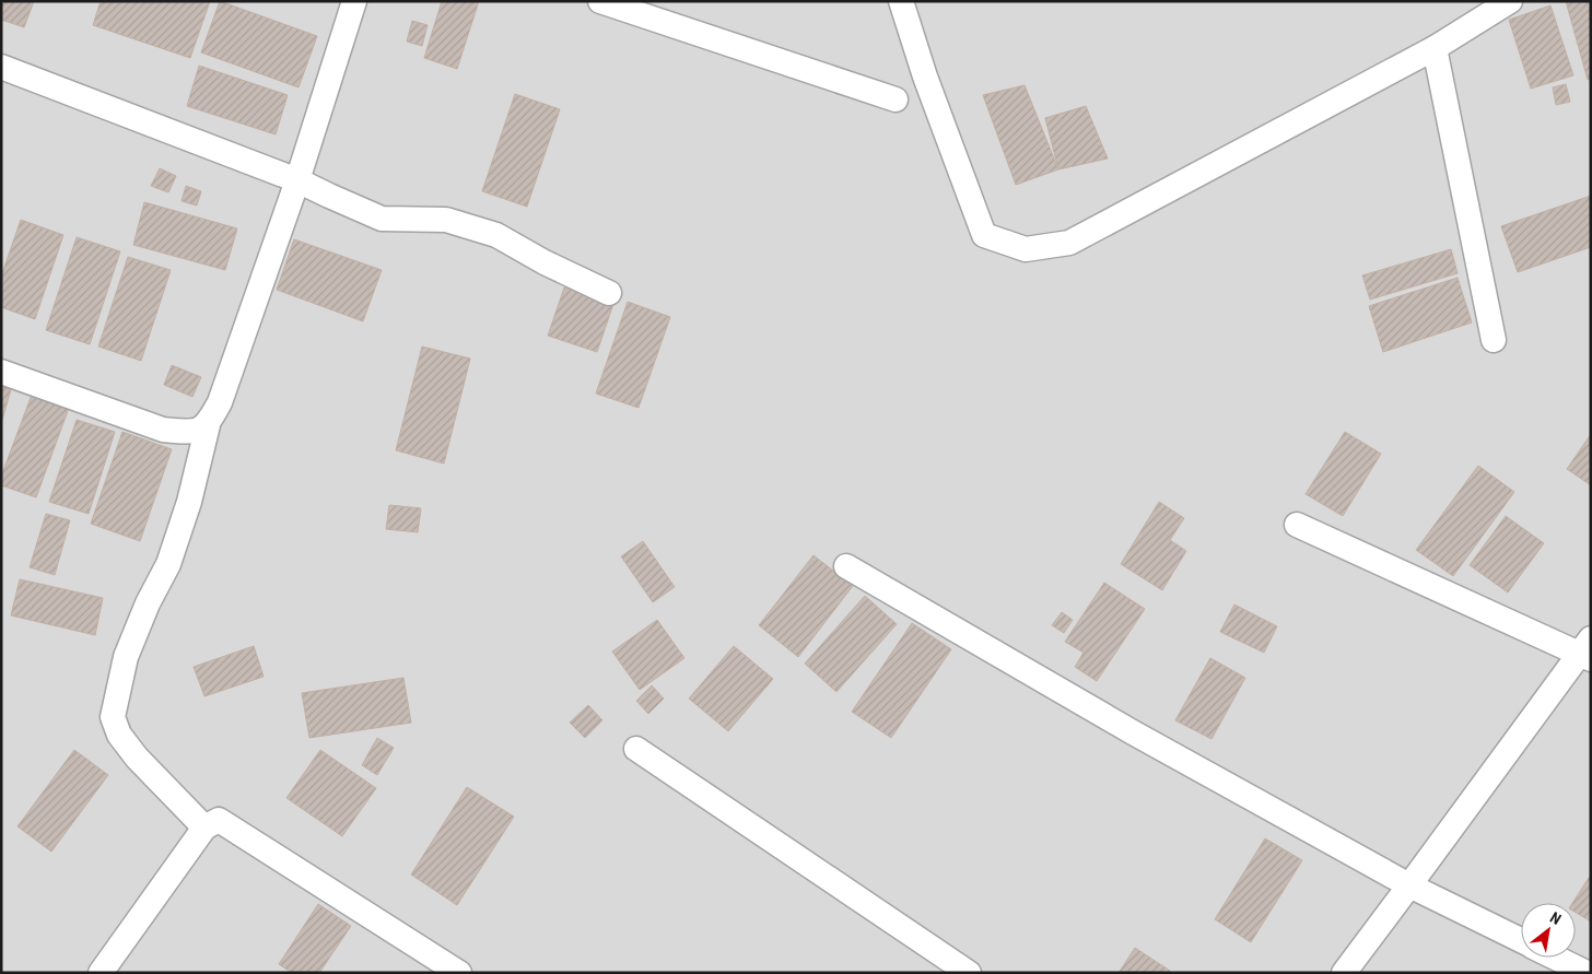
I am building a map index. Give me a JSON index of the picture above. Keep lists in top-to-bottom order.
{
  "north": "top right"
}
